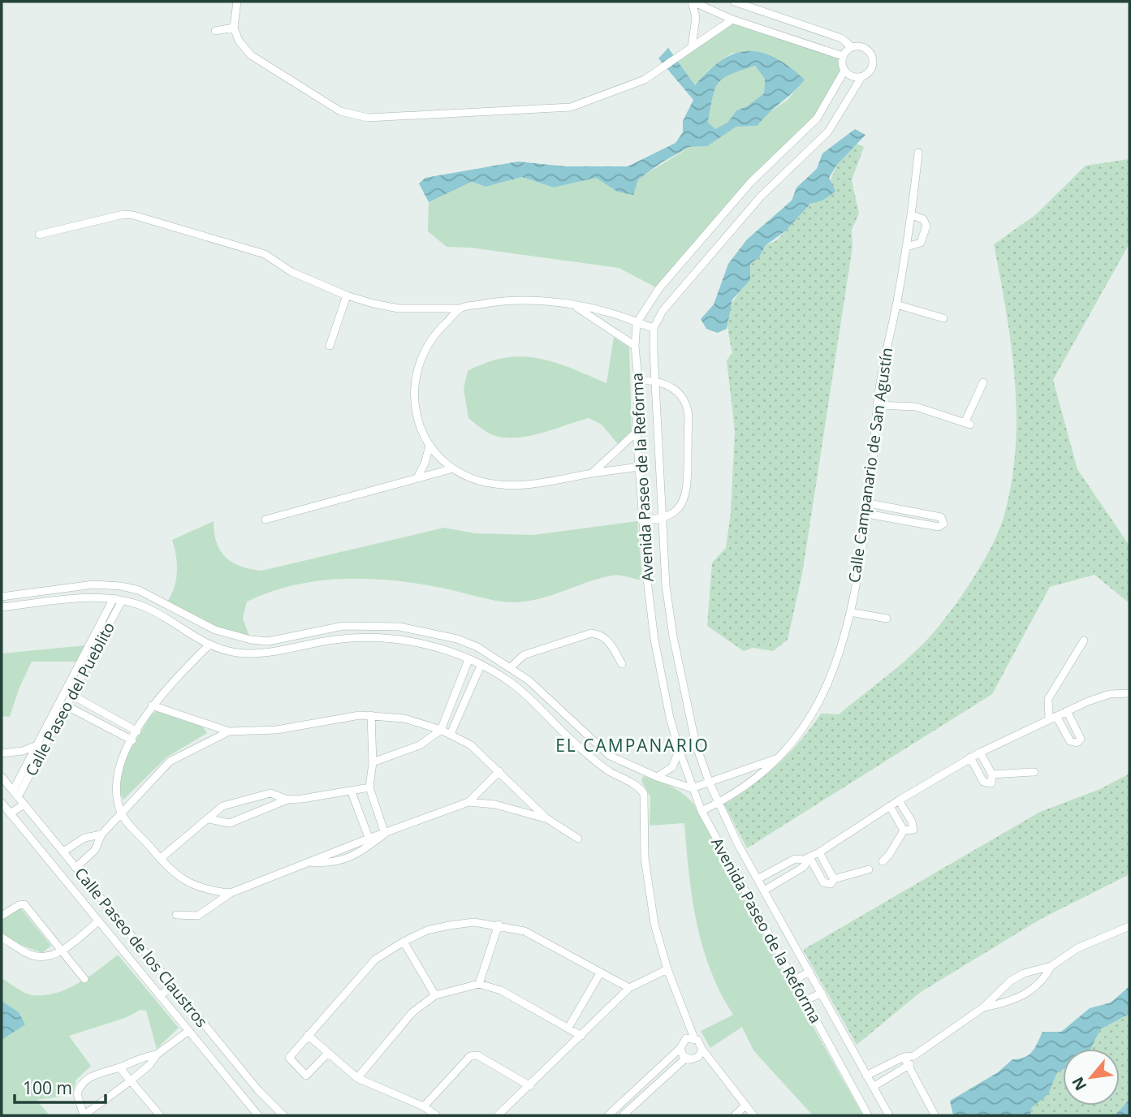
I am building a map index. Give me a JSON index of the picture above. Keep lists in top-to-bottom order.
{
  "streets": {
    "street": [
      "Calle Campanario de San Agustín",
      "Avenida Paseo de la Reforma",
      "Calle Paseo del Pueblito",
      "Calle Paseo de los Claustros"
    ]
  },
  "crossings": [
    ["Calle Campanario de San Agustín", "Avenida Paseo de la Reforma"],
    ["Calle Paseo del Pueblito", "Calle Paseo de los Claustros"]
  ],
  "districts": ["EL CAMPANARIO"],
  "scale_bar": "100 m",
  "north": "bottom left"
}
